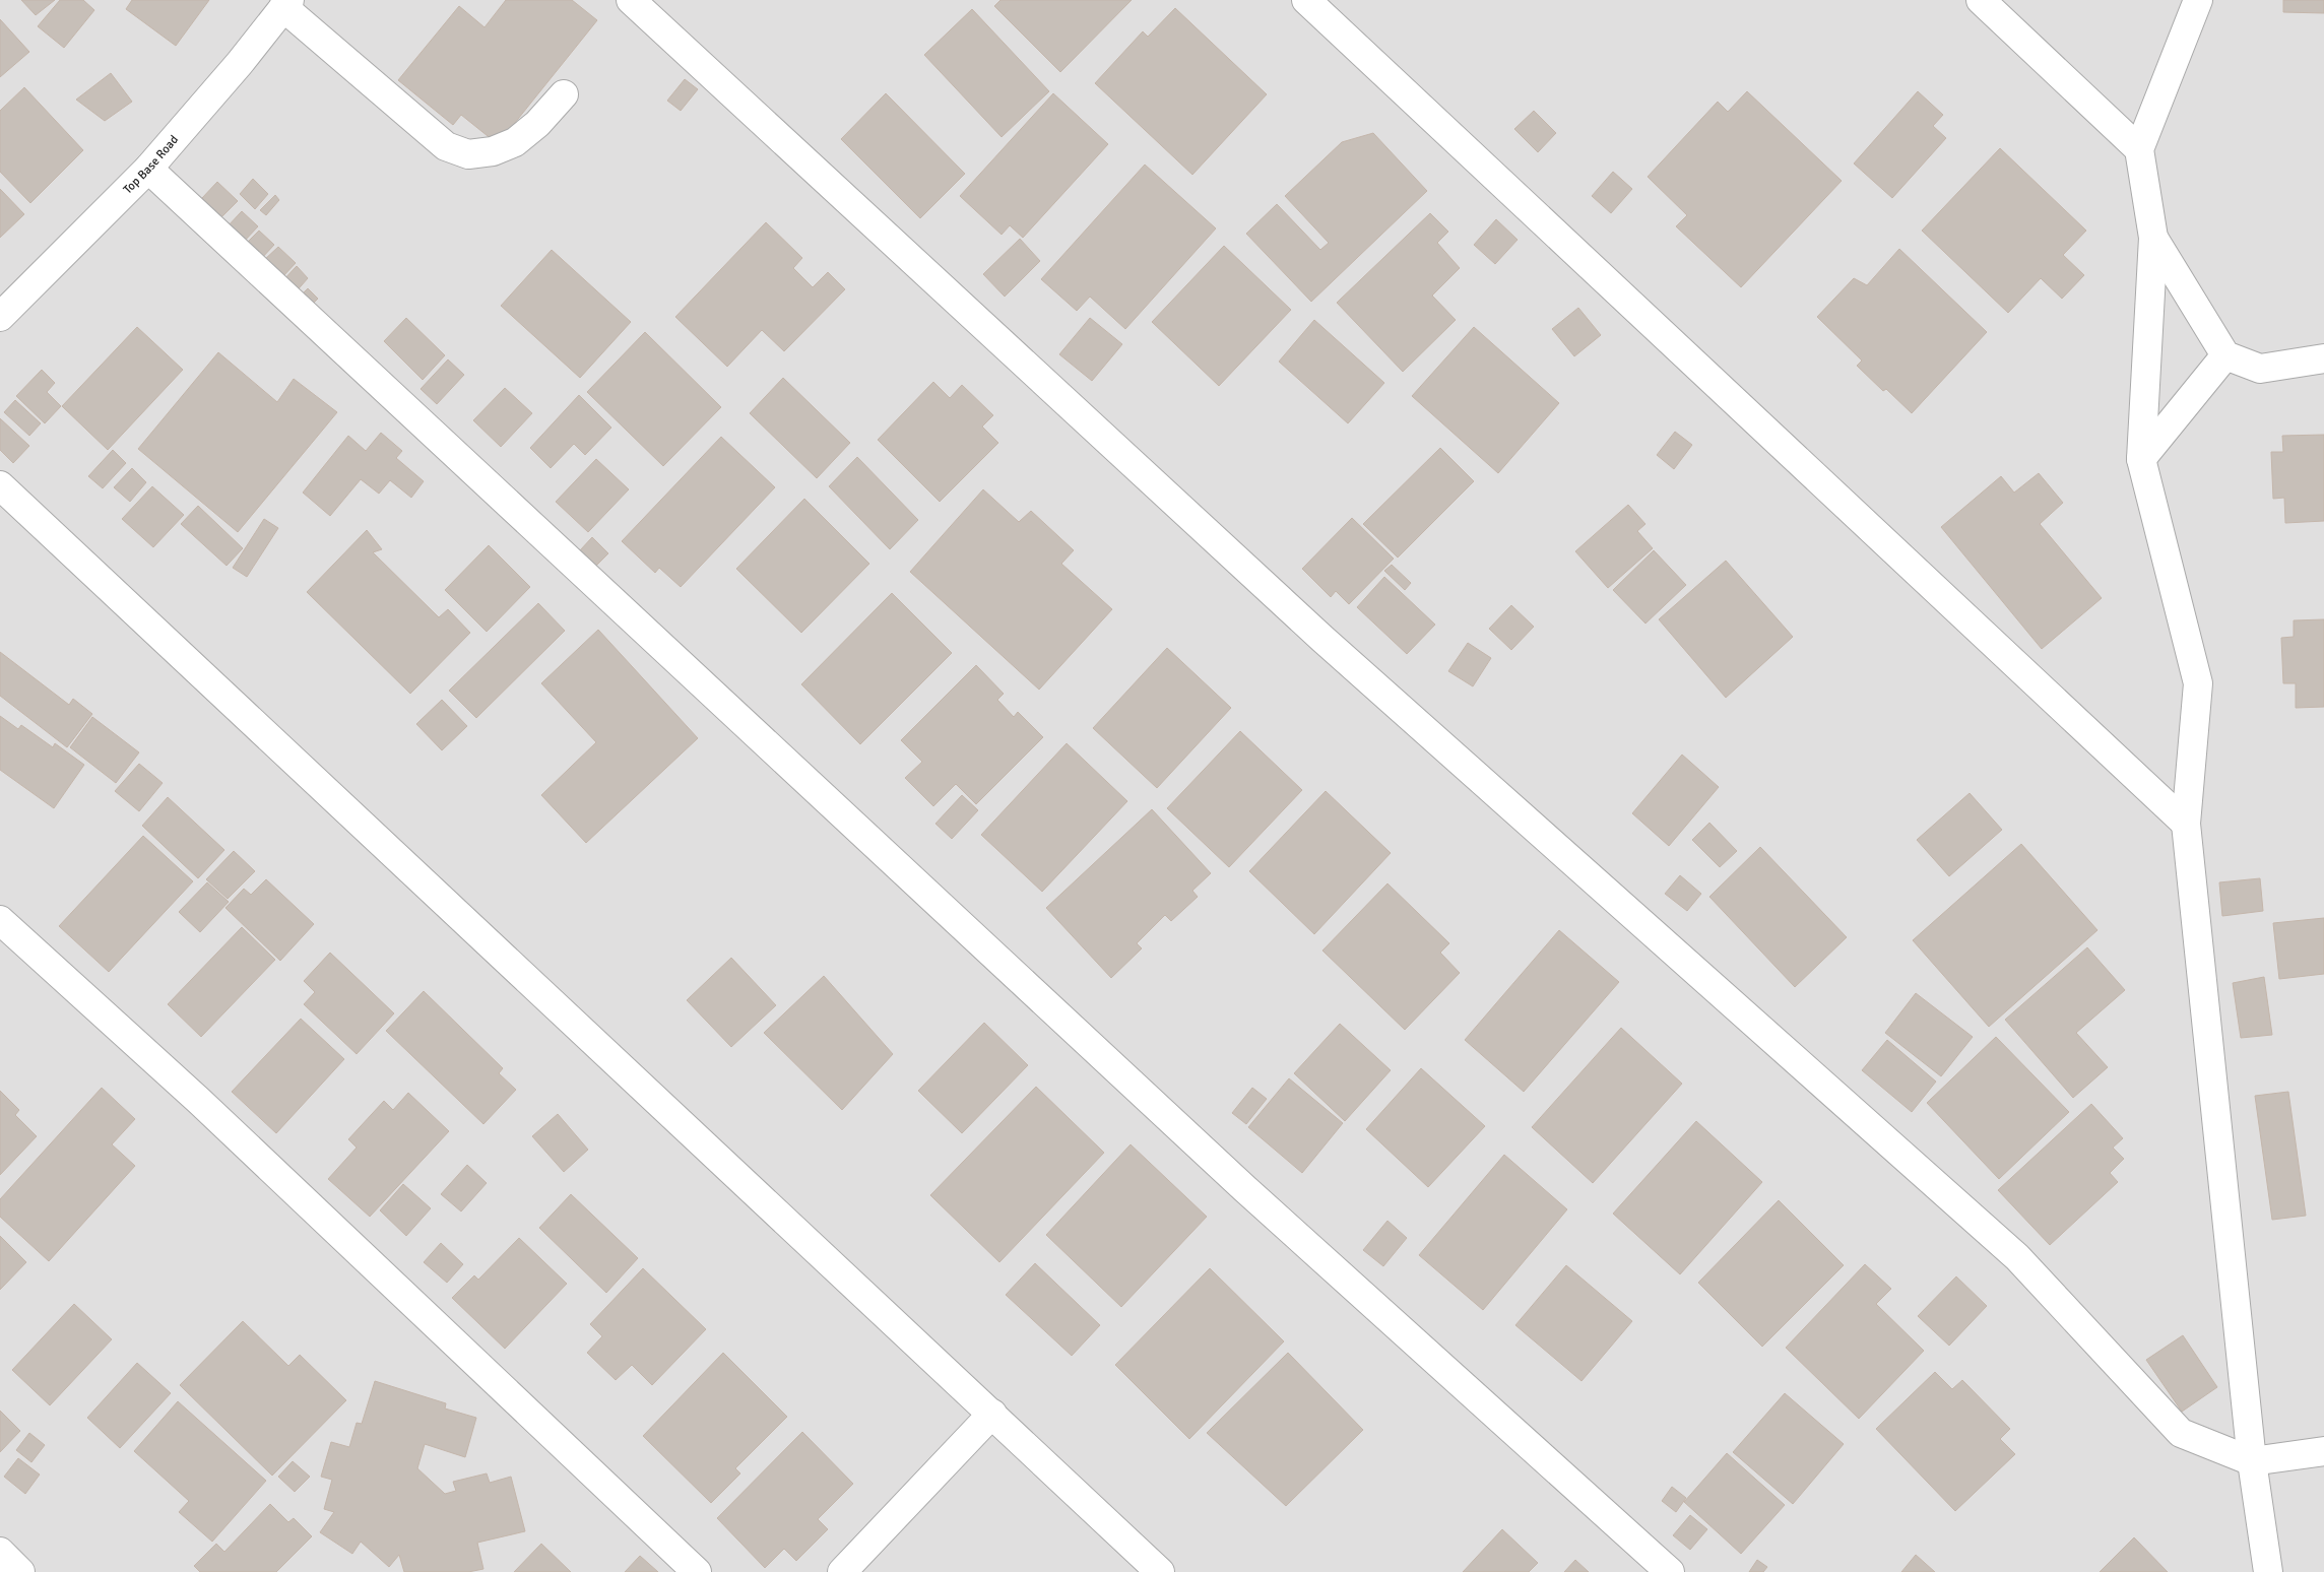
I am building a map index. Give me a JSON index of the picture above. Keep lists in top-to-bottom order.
{
  "streets": {
    "street": ["Top Base Road"]
  }
}
